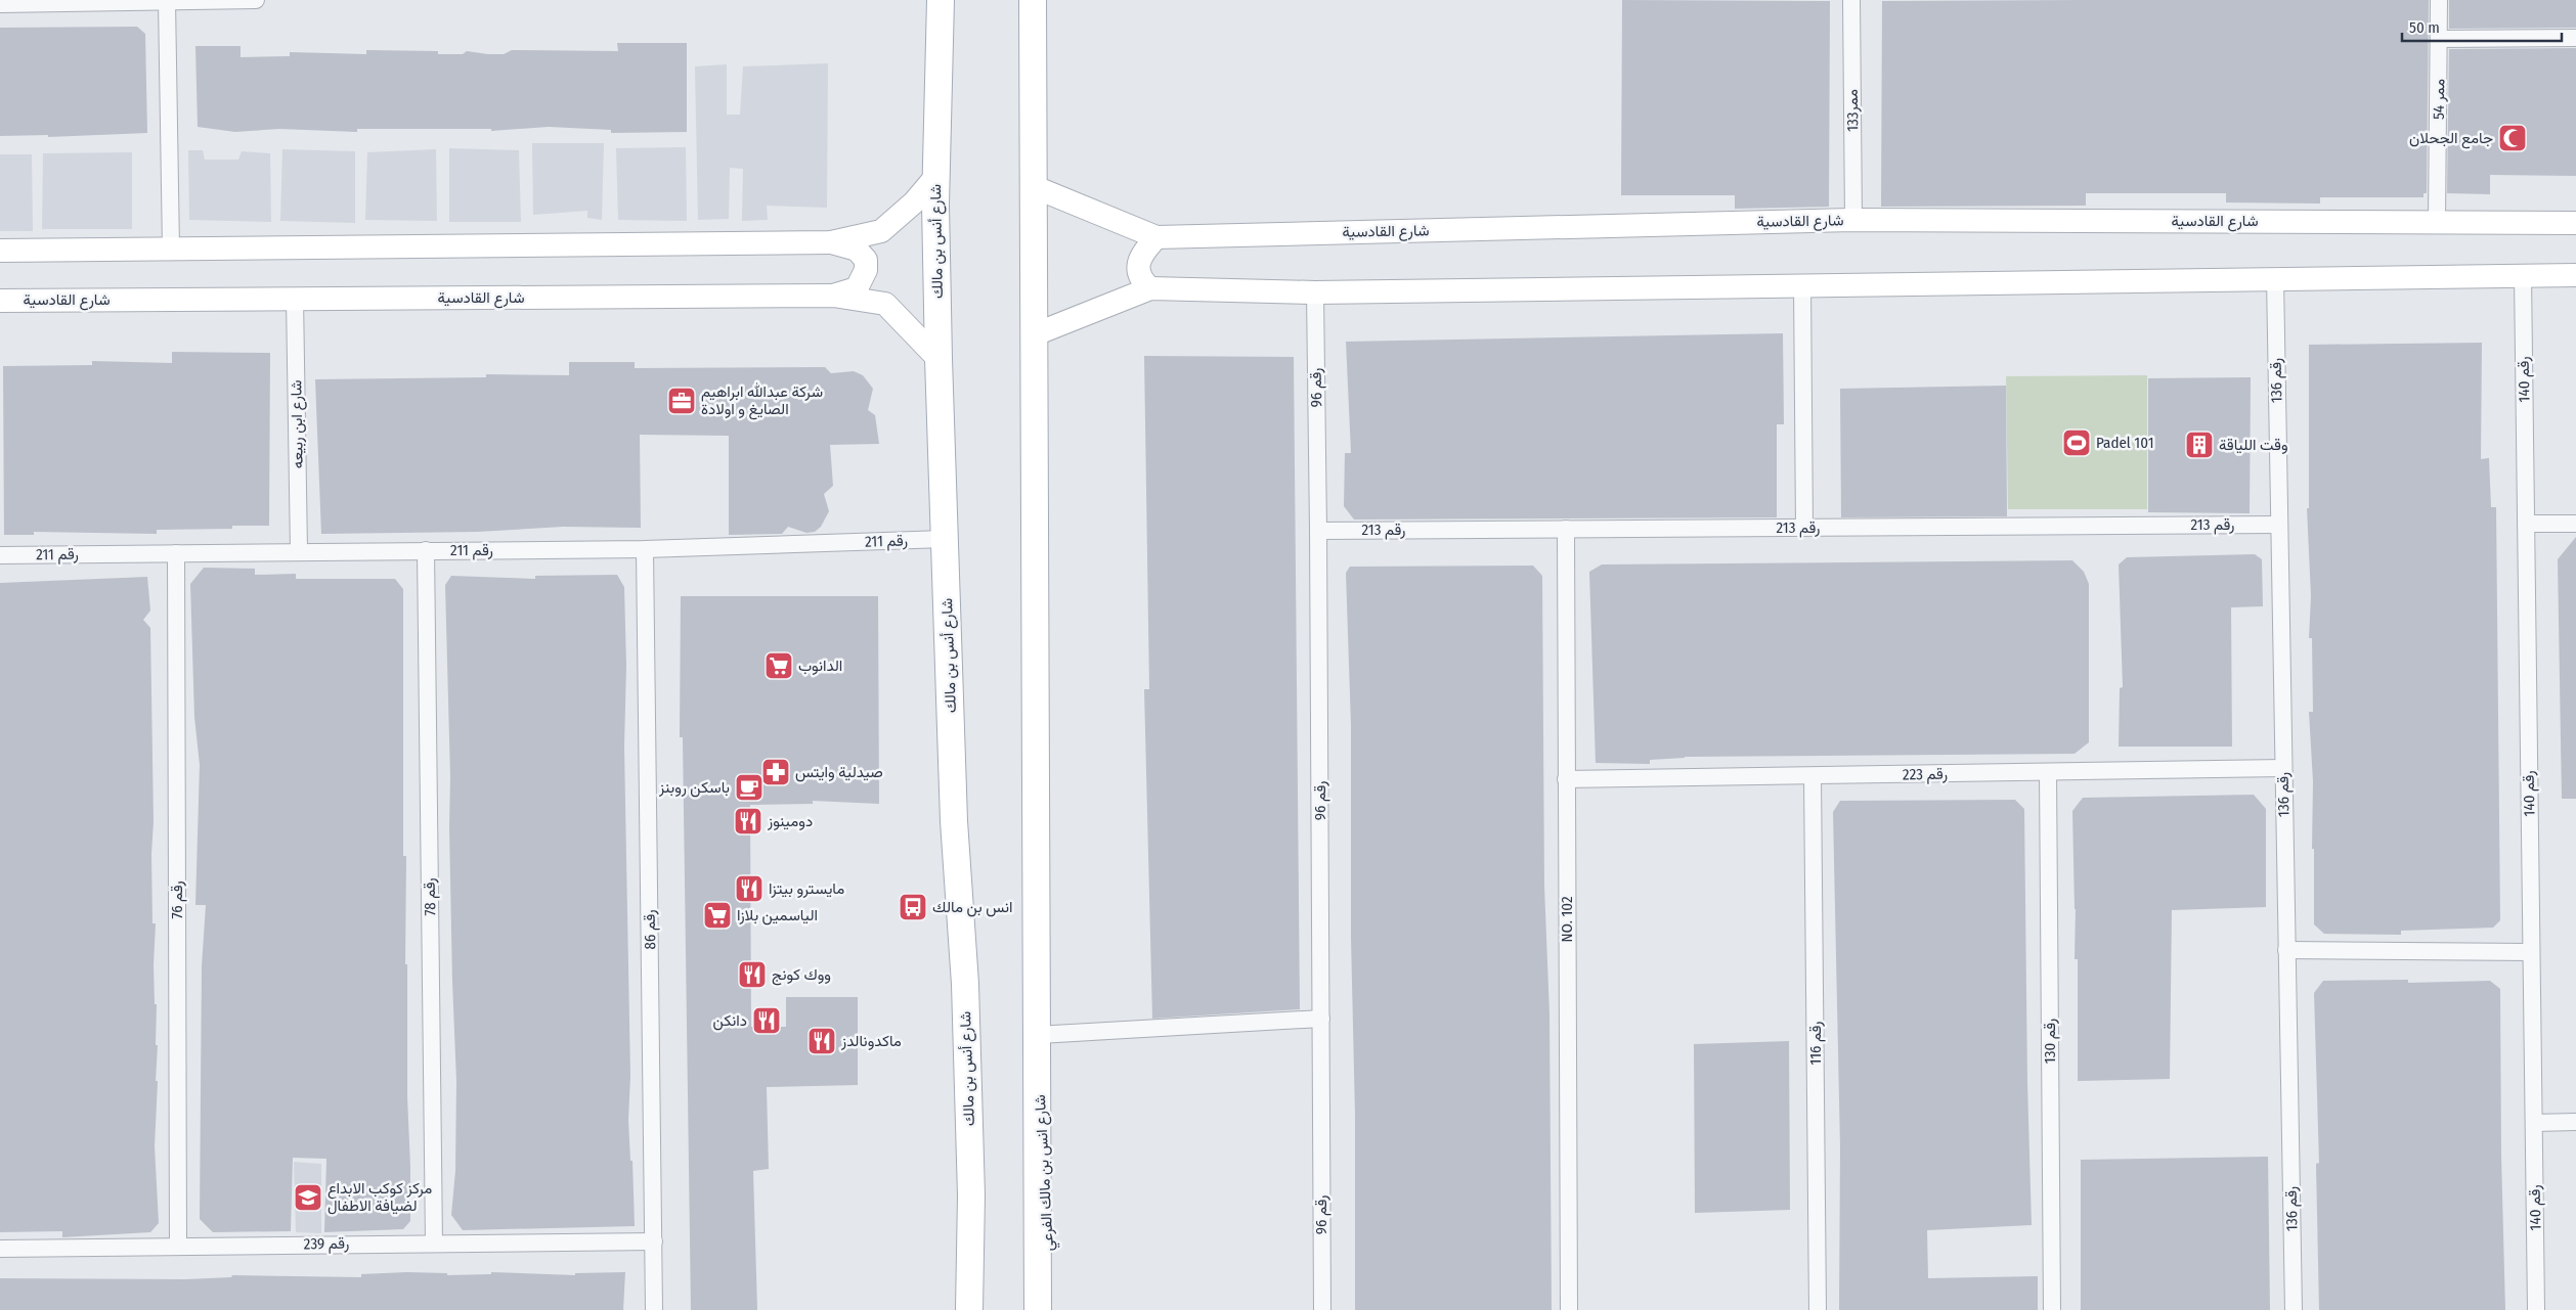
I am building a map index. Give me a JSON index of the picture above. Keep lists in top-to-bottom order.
{
  "streets": {
    "main road": ["شارع أنس بن مالك"],
    "street": [
      "ممر 54",
      "ممر133",
      "شارع القادسية",
      "رقم 140",
      "رقم 136",
      "رقم 96",
      "شارع ابن ربيعه",
      "رقم 213",
      "رقم 211",
      "رقم 223",
      "رقم 78",
      "رقم 76",
      "NO. 102",
      "رقم 86",
      "رقم 130",
      "رقم 116",
      "شارع انس بن مالك الفرعي",
      "رقم 239"
    ]
  },
  "crossings": [
    ["ممر133", "شارع القادسية"],
    ["شارع القادسية", "شارع أنس بن مالك"],
    ["شارع القادسية", "شارع ابن ربيعه"],
    ["شارع أنس بن مالك", "رقم 211"],
    ["رقم 136", "رقم 213"],
    ["رقم 136", "رقم 223"],
    ["رقم 96", "رقم 213"],
    ["شارع ابن ربيعه", "رقم 211"],
    ["رقم 213", "NO. 102"],
    ["رقم 211", "رقم 78"],
    ["رقم 211", "رقم 76"],
    ["رقم 211", "رقم 86"],
    ["رقم 223", "NO. 102"],
    ["رقم 223", "رقم 130"],
    ["رقم 223", "رقم 116"],
    ["رقم 78", "رقم 239"],
    ["رقم 76", "رقم 239"],
    ["رقم 86", "رقم 239"]
  ],
  "places": {
    "mosque": ["جامع الجحلان"],
    "office": ["شركة عبدالله ابراهيم الصايغ و اولادة"],
    "sports": ["Padel 101"],
    "building": ["وقت اللياقة"],
    "supermarket": ["الدانوب", "الياسمين بلازا"],
    "pharmacy": ["صيدلية وايتس"],
    "cafe": ["باسكن روبنز"],
    "restaurant": [
      "دومينوز",
      "مايسترو بيتزا",
      "ووك كونج",
      "دانكن",
      "ماكدونالدز"
    ],
    "bus stop": ["انس بن مالك"],
    "school or university": ["مركز كوكب الابداع لضيافة الاطفال"]
  },
  "scale_bar": "50 m"
}
